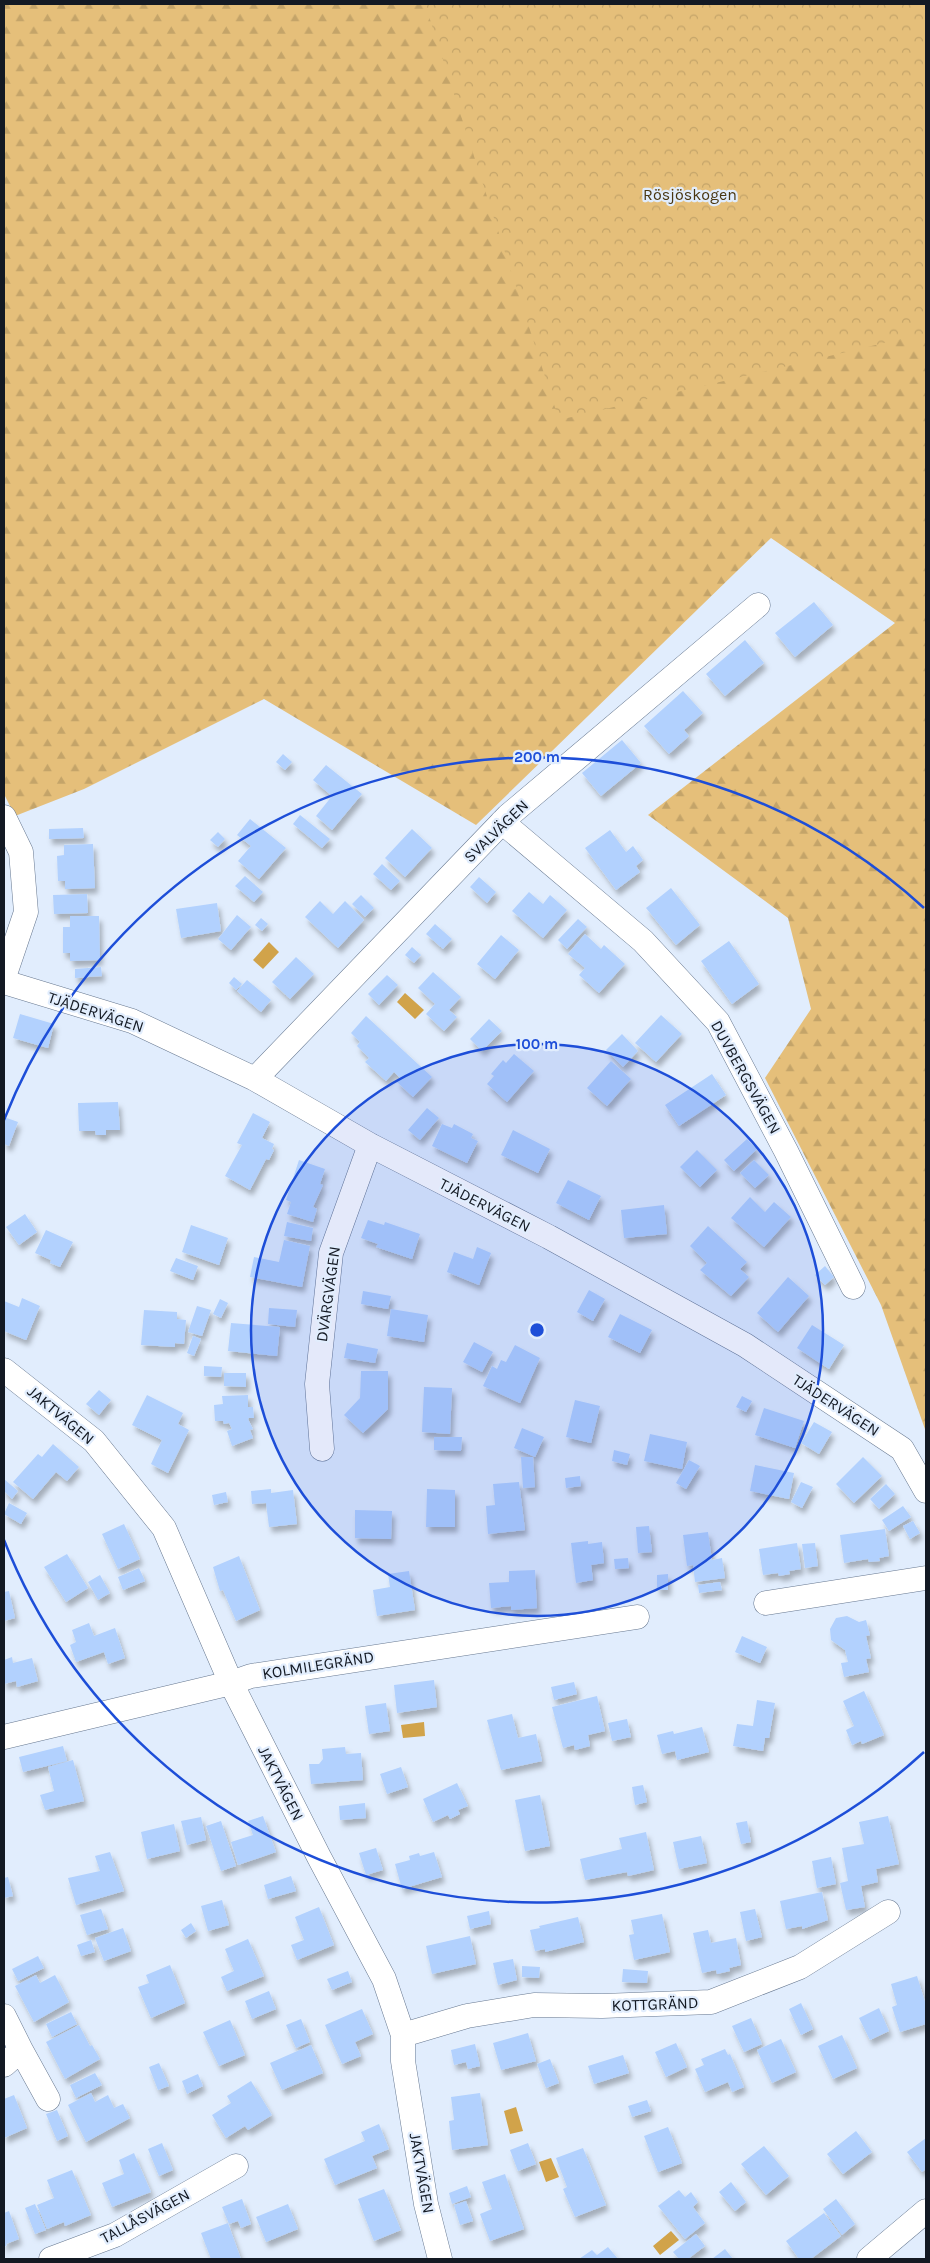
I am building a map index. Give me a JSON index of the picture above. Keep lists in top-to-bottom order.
{
  "streets": {
    "street": [
      "SVALVÄGEN",
      "TJÄDERVÄGEN",
      "DUVBERGSVÄGEN",
      "DVÄRGVÄGEN",
      "JAKTVÄGEN",
      "KOLMILEGRÄND",
      "KOTTGRÄND",
      "TALLÅSVÄGEN"
    ]
  },
  "crossings": [
    ["SVALVÄGEN", "TJÄDERVÄGEN"],
    ["SVALVÄGEN", "DUVBERGSVÄGEN"],
    ["TJÄDERVÄGEN", "DVÄRGVÄGEN"],
    ["JAKTVÄGEN", "KOLMILEGRÄND"],
    ["JAKTVÄGEN", "KOTTGRÄND"]
  ],
  "parks": ["Rösjöskogen"],
  "rings": ["200 m", "100 m"]
}
